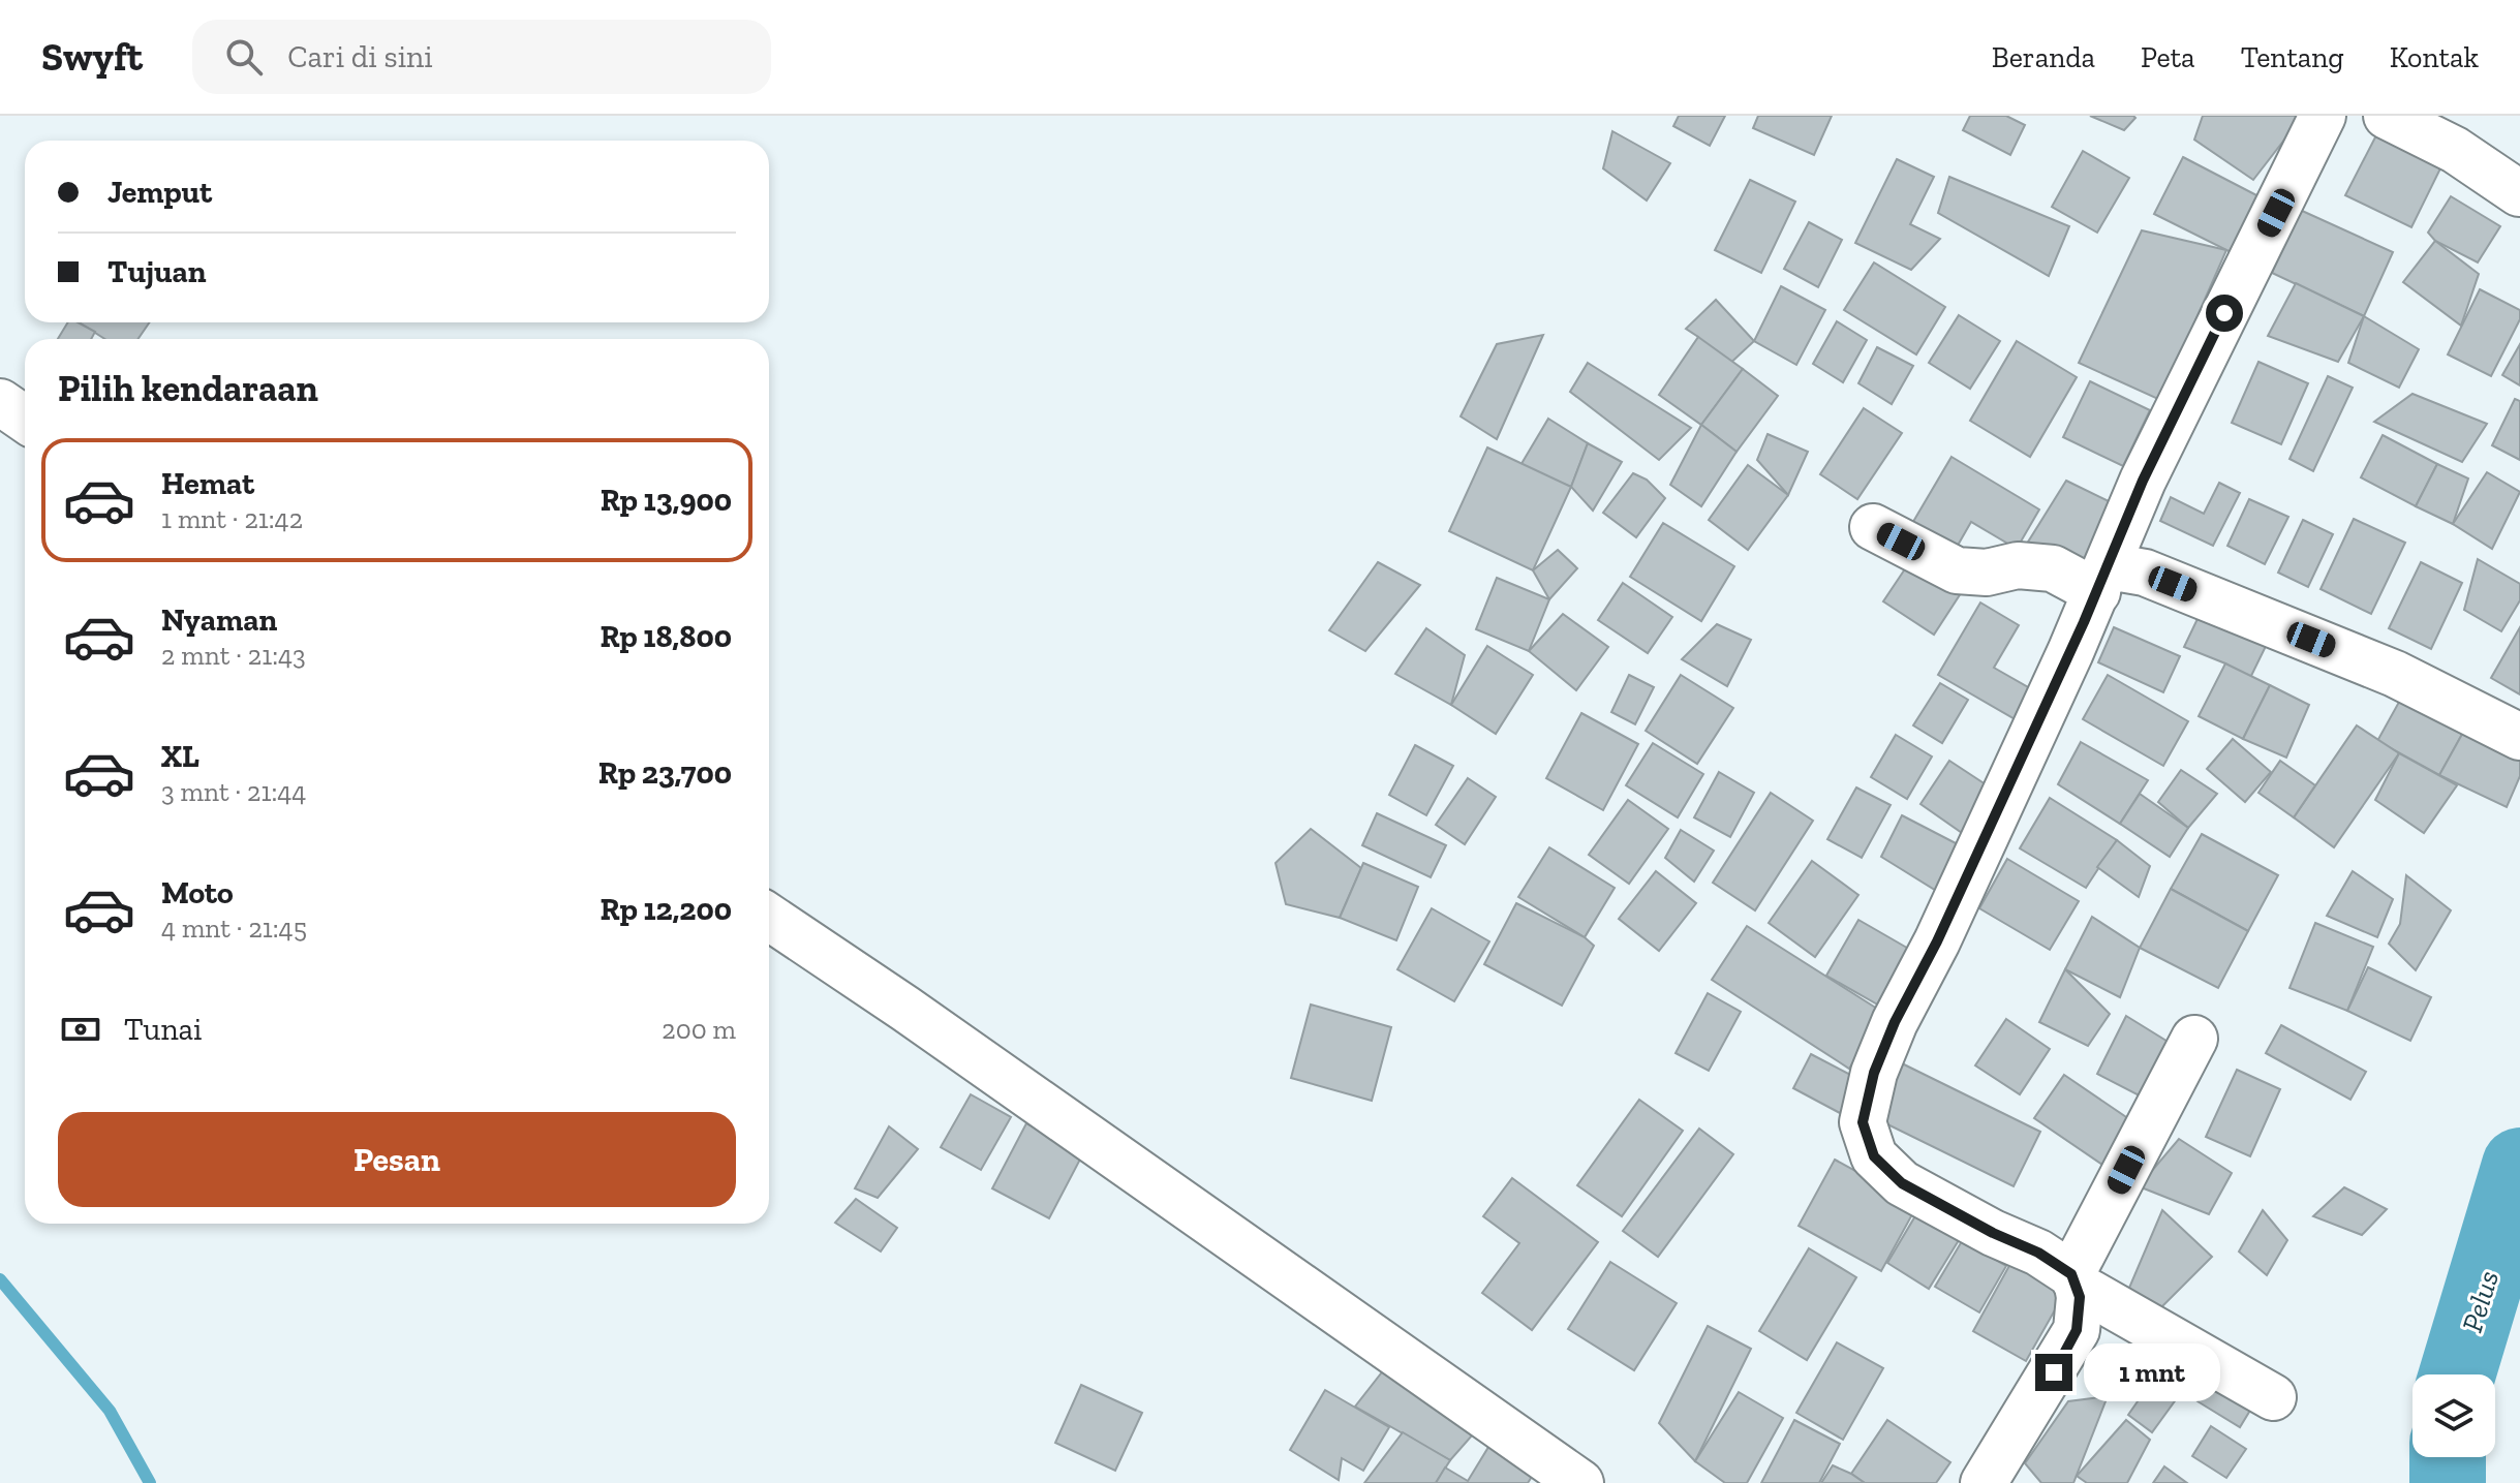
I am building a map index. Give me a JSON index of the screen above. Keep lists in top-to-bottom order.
{
  "water": ["Pelus"],
  "page": {
    "header": "Swyft",
    "search": "Cari di sini",
    "nav": [
      "Beranda",
      "Peta",
      "Tentang",
      "Kontak"
    ],
    "banner": ["Jemput", "Tujuan"],
    "heading": "Pilih kendaraan",
    "list": [
      {
        "name": "Hemat",
        "note": "1 mnt · 21:42",
        "value": "Rp 13,900"
      },
      {
        "name": "Nyaman",
        "note": "2 mnt · 21:43",
        "value": "Rp 18,800"
      },
      {
        "name": "XL",
        "note": "3 mnt · 21:44",
        "value": "Rp 23,700"
      },
      {
        "name": "Moto",
        "note": "4 mnt · 21:45",
        "value": "Rp 12,200"
      }
    ],
    "pay": ["Tunai", "200 m"],
    "buttons": "Pesan",
    "bubble": "1 mnt"
  }
}
